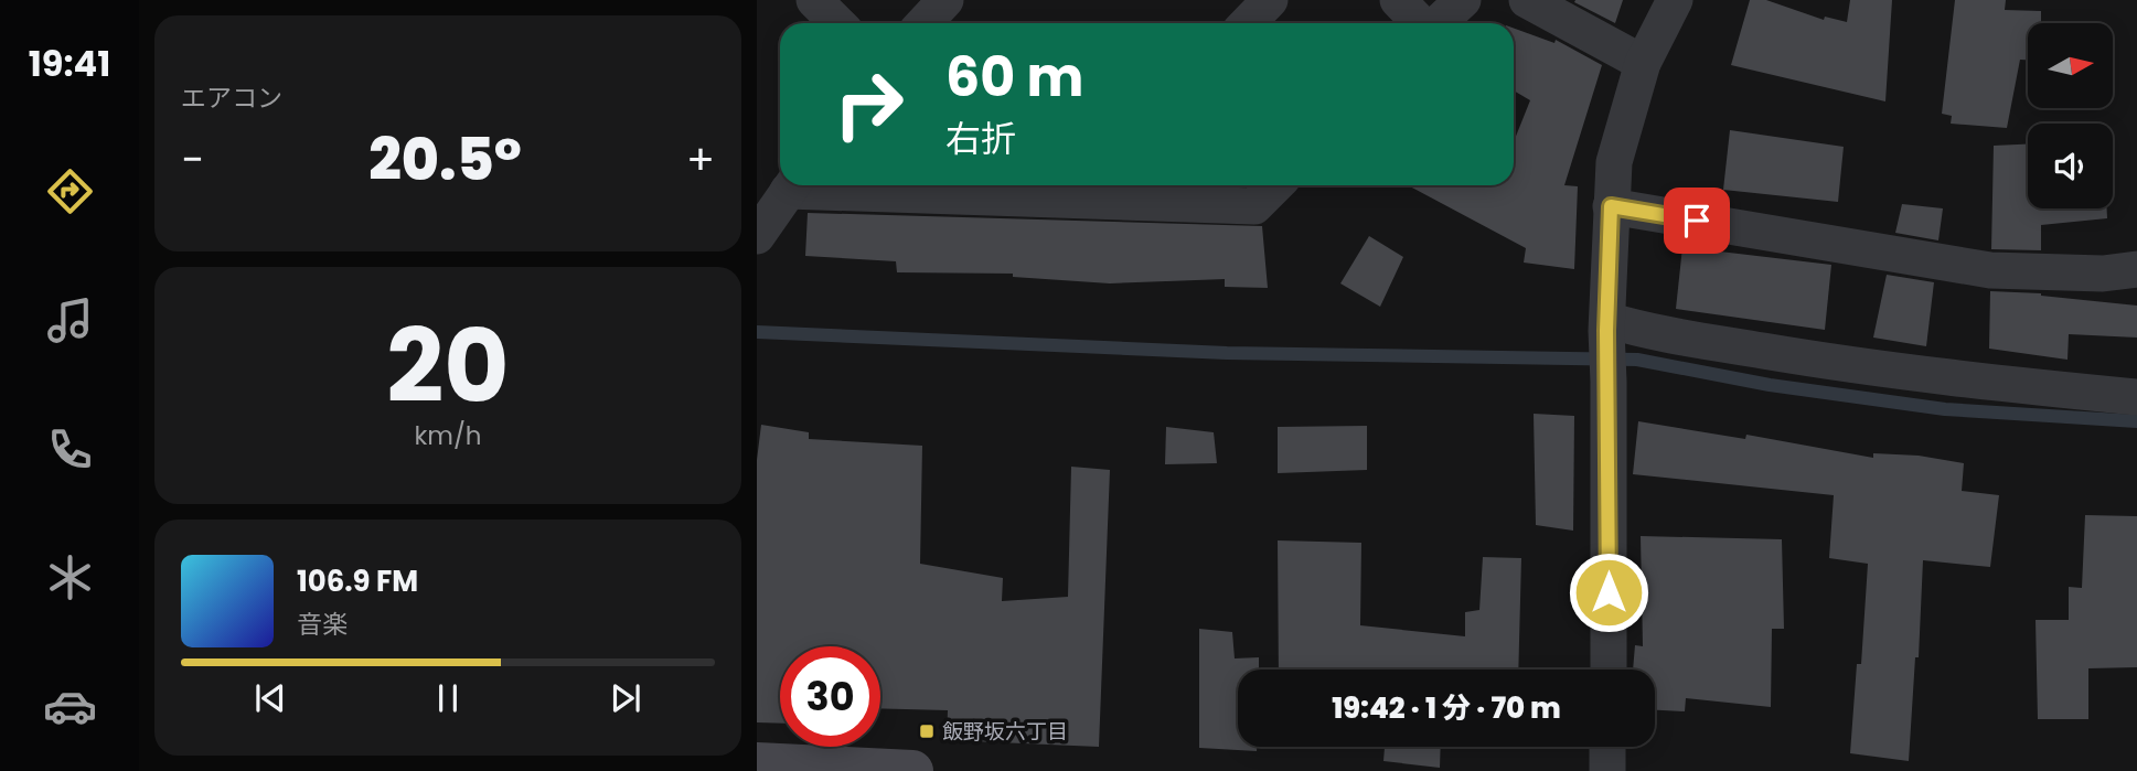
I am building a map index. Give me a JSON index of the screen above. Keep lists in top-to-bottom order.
{
  "places": {
    "transit": ["飯野坂六丁目"]
  },
  "north": "right",
  "page": {
    "tabs": "19:41",
    "tile": [
      "エアコン",
      ["20", "km/h"]
    ],
    "turn": ["60 m", "右折"],
    "heat": ["−", "20.5°", "+"],
    "song": ["106.9 FM", "音楽"],
    "limit": "30",
    "trip": "19:42 · 1 分 · 70 m"
  }
}
